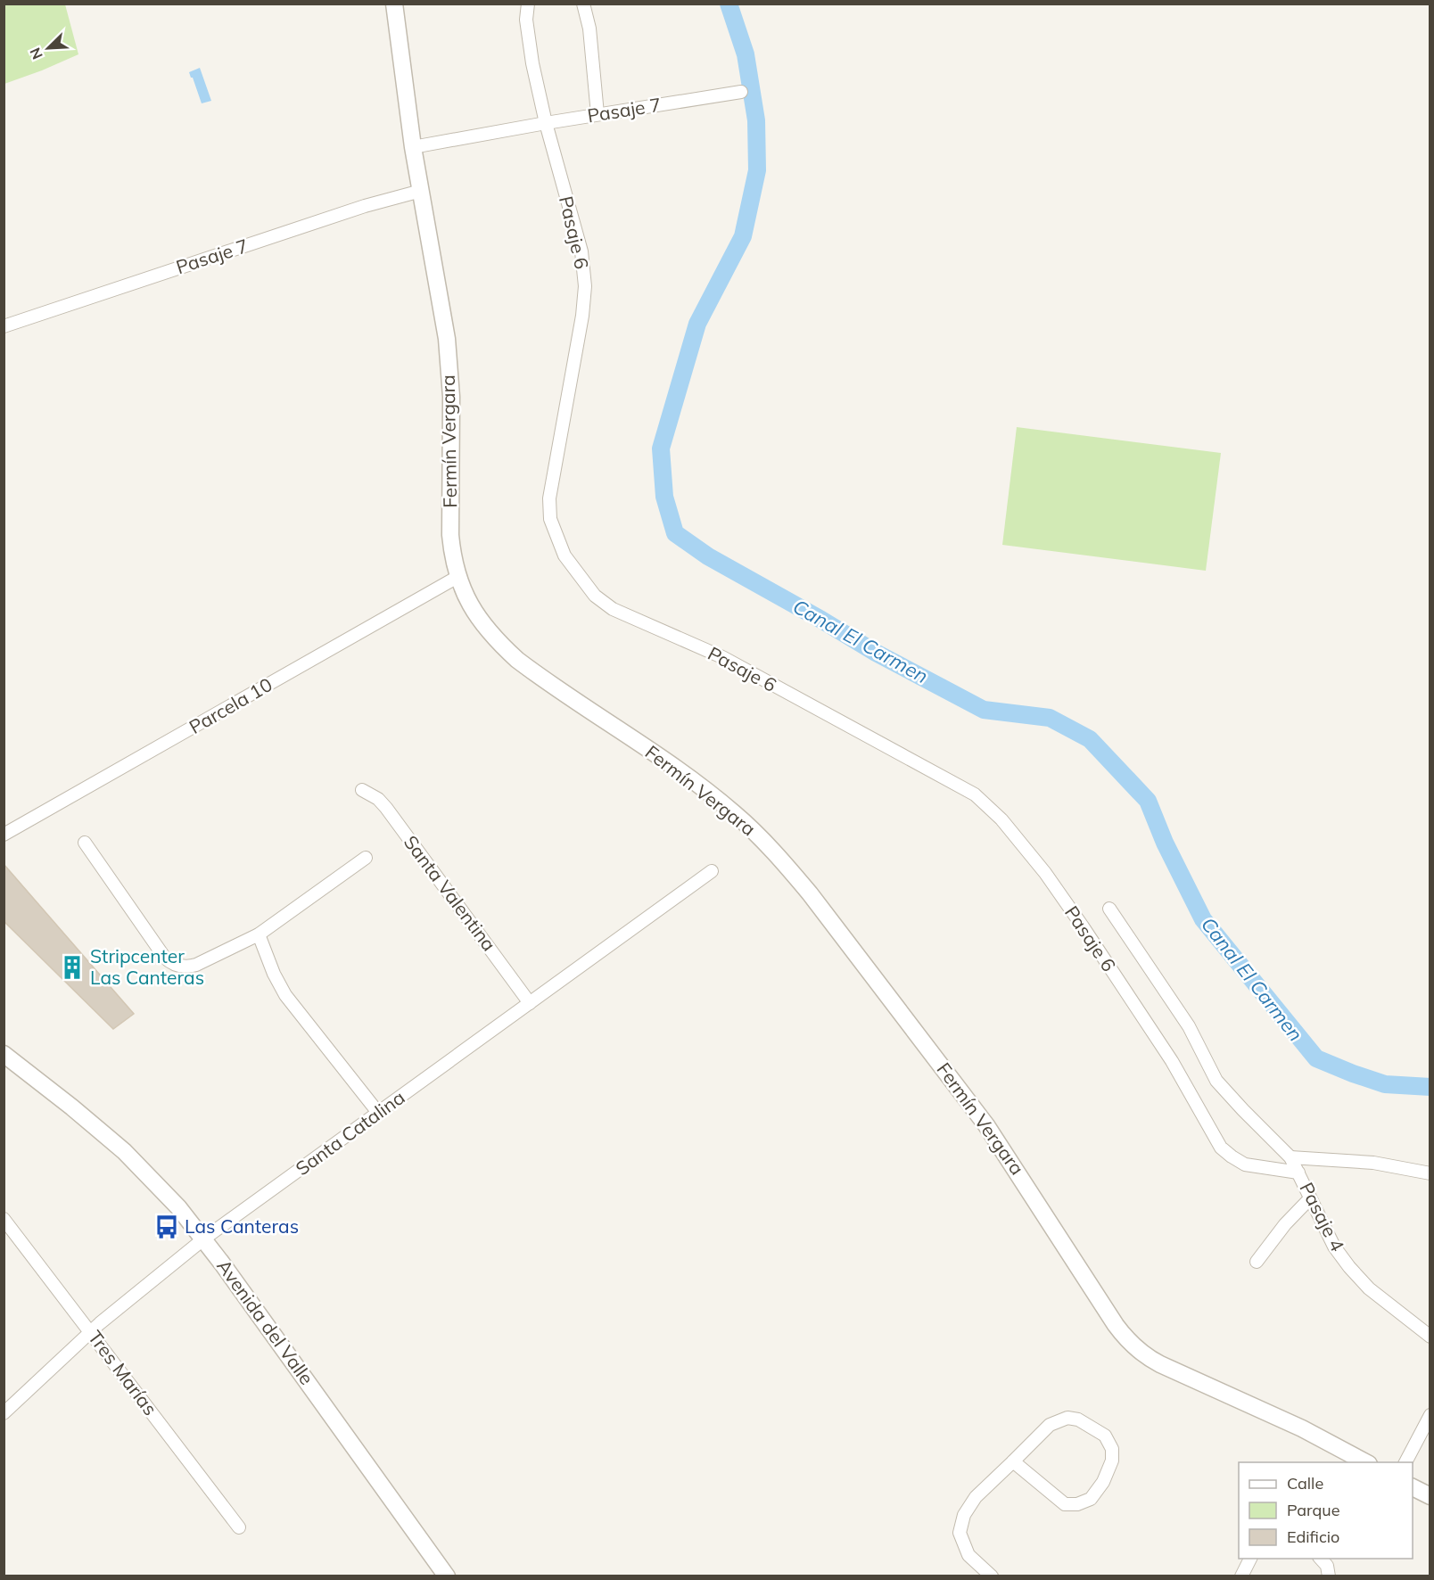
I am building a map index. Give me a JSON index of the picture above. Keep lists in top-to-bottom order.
{
  "streets": {
    "street": [
      "Pasaje 7",
      "Pasaje 6",
      "Fermín Vergara",
      "Parcela 10",
      "Santa Valentina",
      "Santa Catalina",
      "Pasaje 4",
      "Avenida del Valle",
      "Tres Marías"
    ]
  },
  "crossings": [
    ["Pasaje 7", "Pasaje 6"],
    ["Pasaje 7", "Fermín Vergara"],
    ["Pasaje 6", "Pasaje 4"],
    ["Fermín Vergara", "Parcela 10"],
    ["Santa Valentina", "Santa Catalina"],
    ["Santa Catalina", "Avenida del Valle"],
    ["Santa Catalina", "Tres Marías"]
  ],
  "water": ["Canal El Carmen"],
  "places": {
    "building": ["Stripcenter Las Canteras"],
    "bus stop": ["Las Canteras"]
  },
  "legend": ["Calle", "Parque", "Edificio"],
  "north": "bottom left"
}
